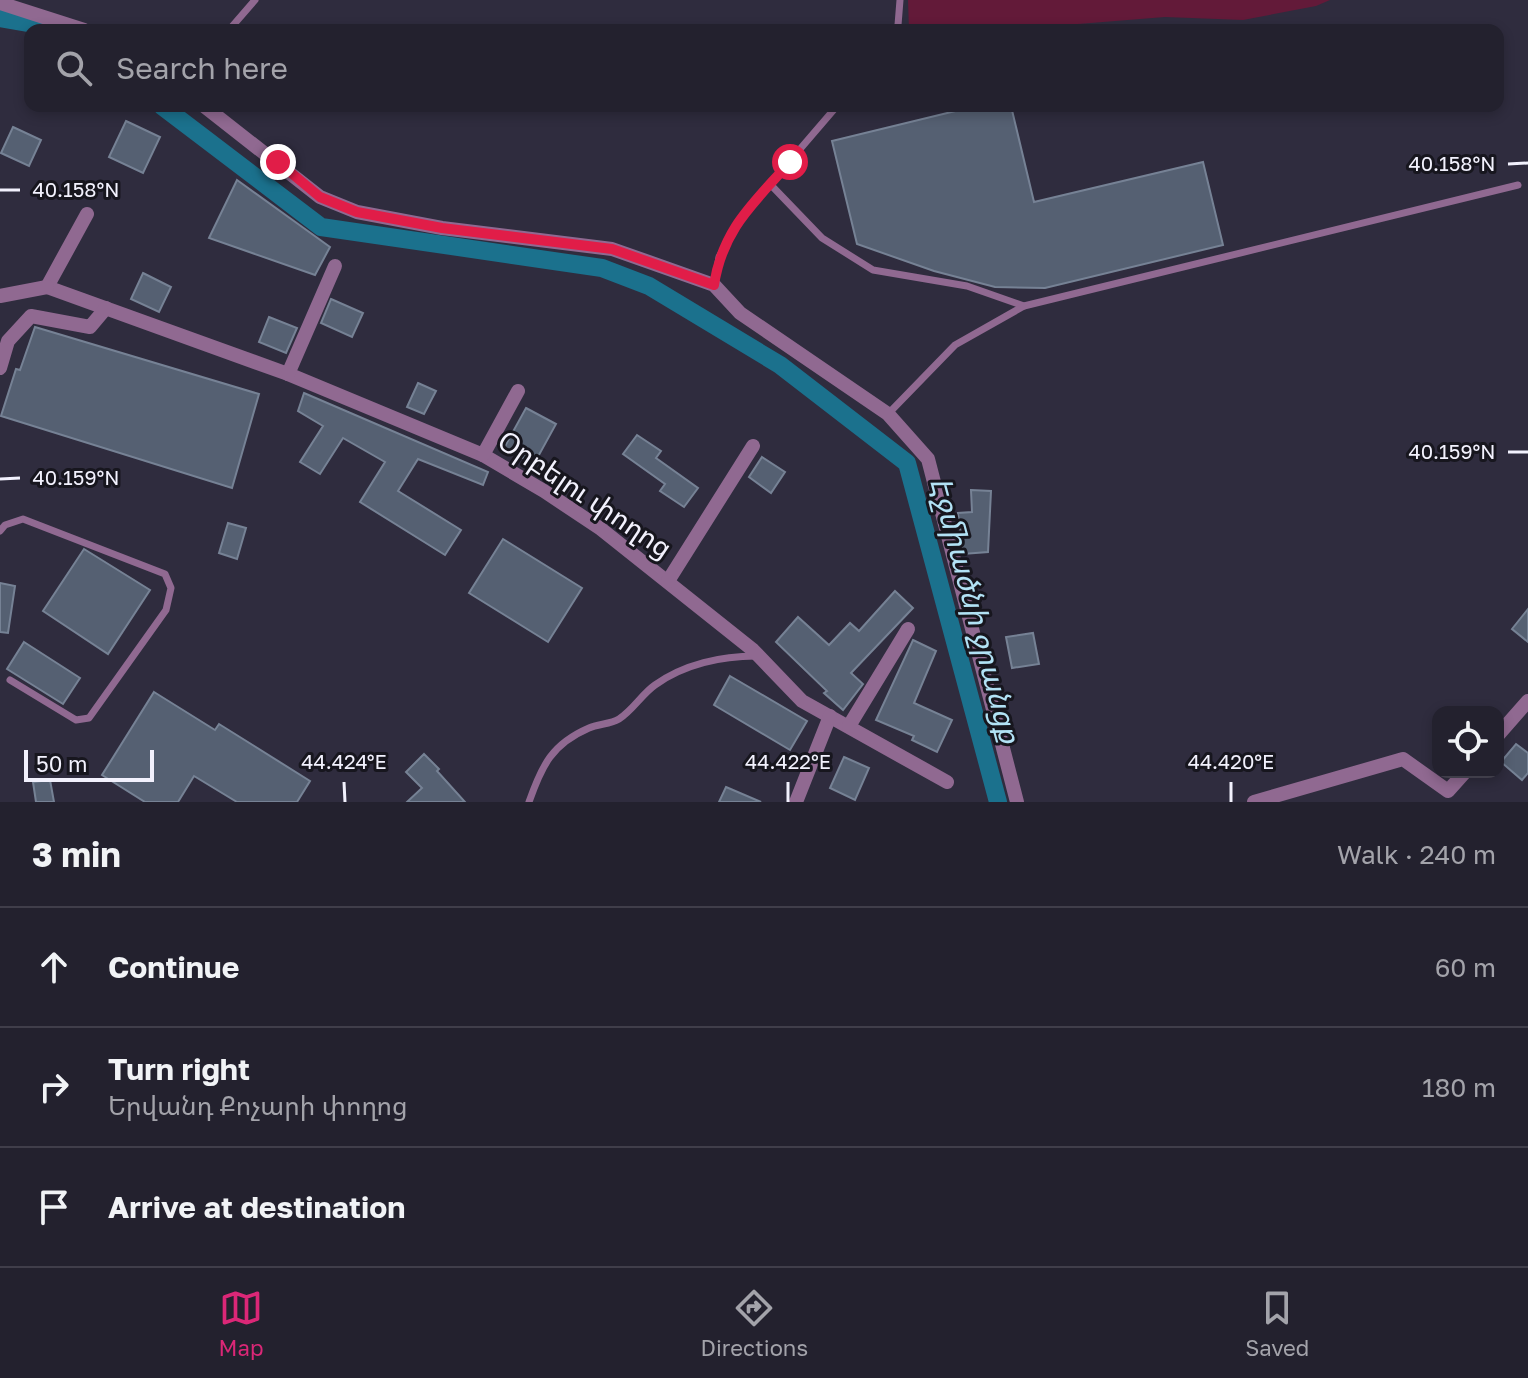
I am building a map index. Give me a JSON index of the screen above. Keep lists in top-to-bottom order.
{
  "streets": {
    "street": ["Օրբելու փողոց"]
  },
  "water": ["Էջմիածնի ջրանցք"],
  "scale_bar": "50 m",
  "page": {
    "search": "Search here",
    "scale": "50 m",
    "heading": ["3 min", "Walk · 240 m"],
    "list": [
      ["Continue", "60 m"],
      ["Turn right", "Երվանդ Քոչարի փողոց", "180 m"],
      "Arrive at destination"
    ],
    "nav": ["Map", "Directions", "Saved"]
  },
  "coordinates": [
    "40.158°N",
    "40.159°N",
    "44.424°E",
    "44.422°E",
    "44.420°E"
  ]
}
